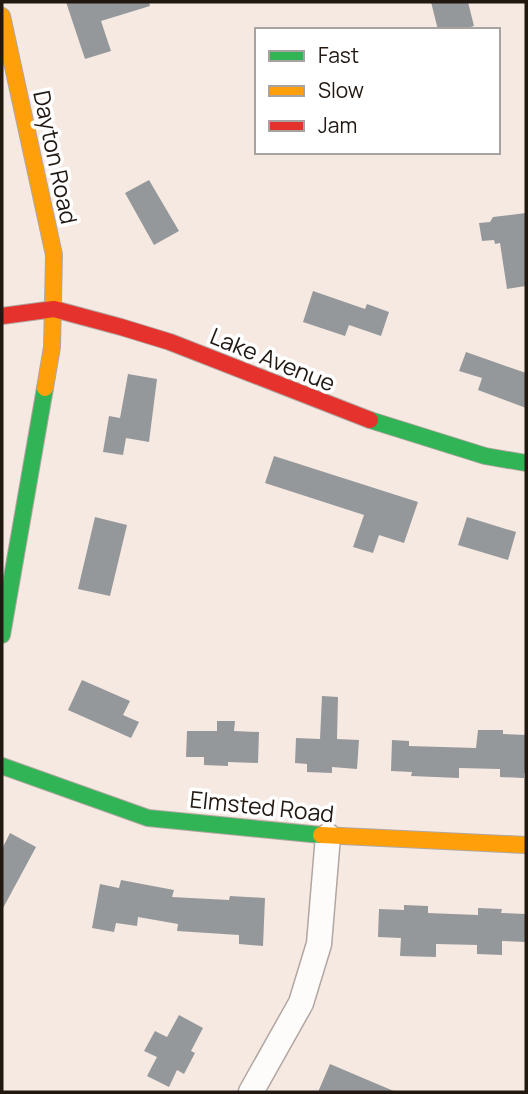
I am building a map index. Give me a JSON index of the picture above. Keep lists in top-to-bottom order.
{
  "streets": {
    "street": ["Dayton Road", "Lake Avenue", "Elmsted Road"]
  },
  "crossings": [
    ["Dayton Road", "Lake Avenue"]
  ],
  "legend": ["Fast", "Slow", "Jam"]
}
